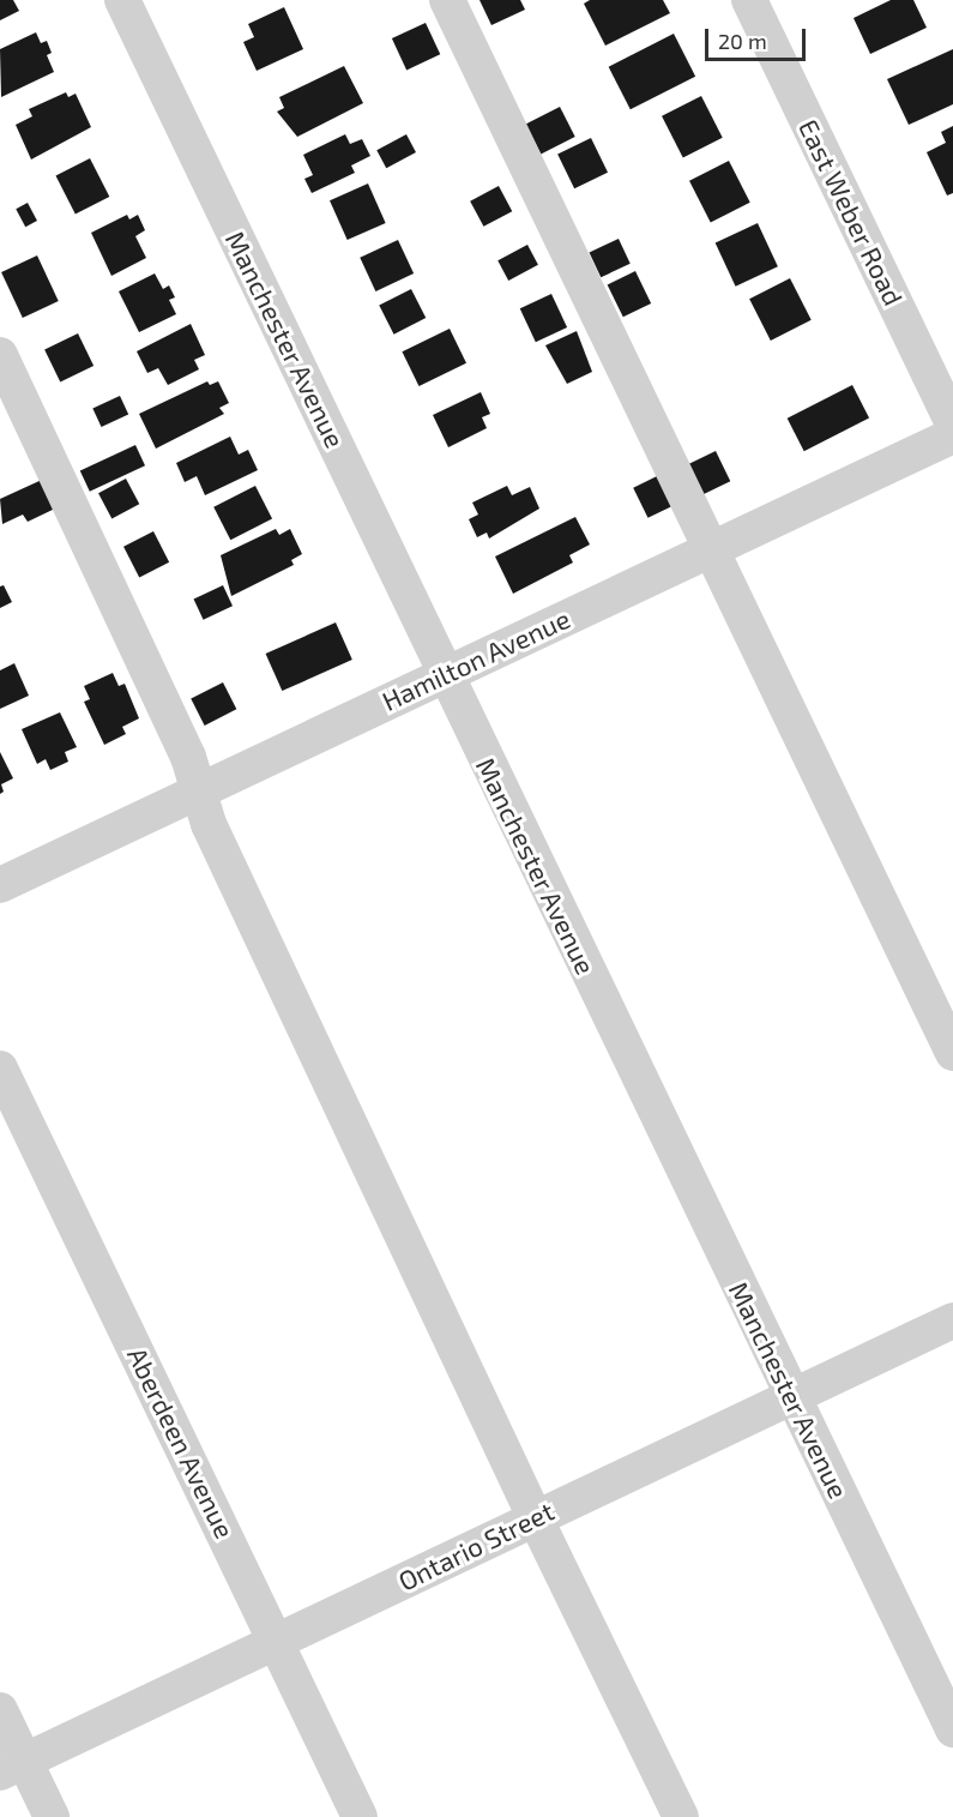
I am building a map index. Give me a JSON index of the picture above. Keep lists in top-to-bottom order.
{
  "streets": {
    "street": [
      "East Weber Road",
      "Manchester Avenue",
      "Hamilton Avenue",
      "Aberdeen Avenue",
      "Ontario Street"
    ]
  },
  "crossings": [
    ["Manchester Avenue", "Hamilton Avenue"],
    ["Manchester Avenue", "Ontario Street"],
    ["Aberdeen Avenue", "Ontario Street"]
  ],
  "scale_bar": "20 m"
}
